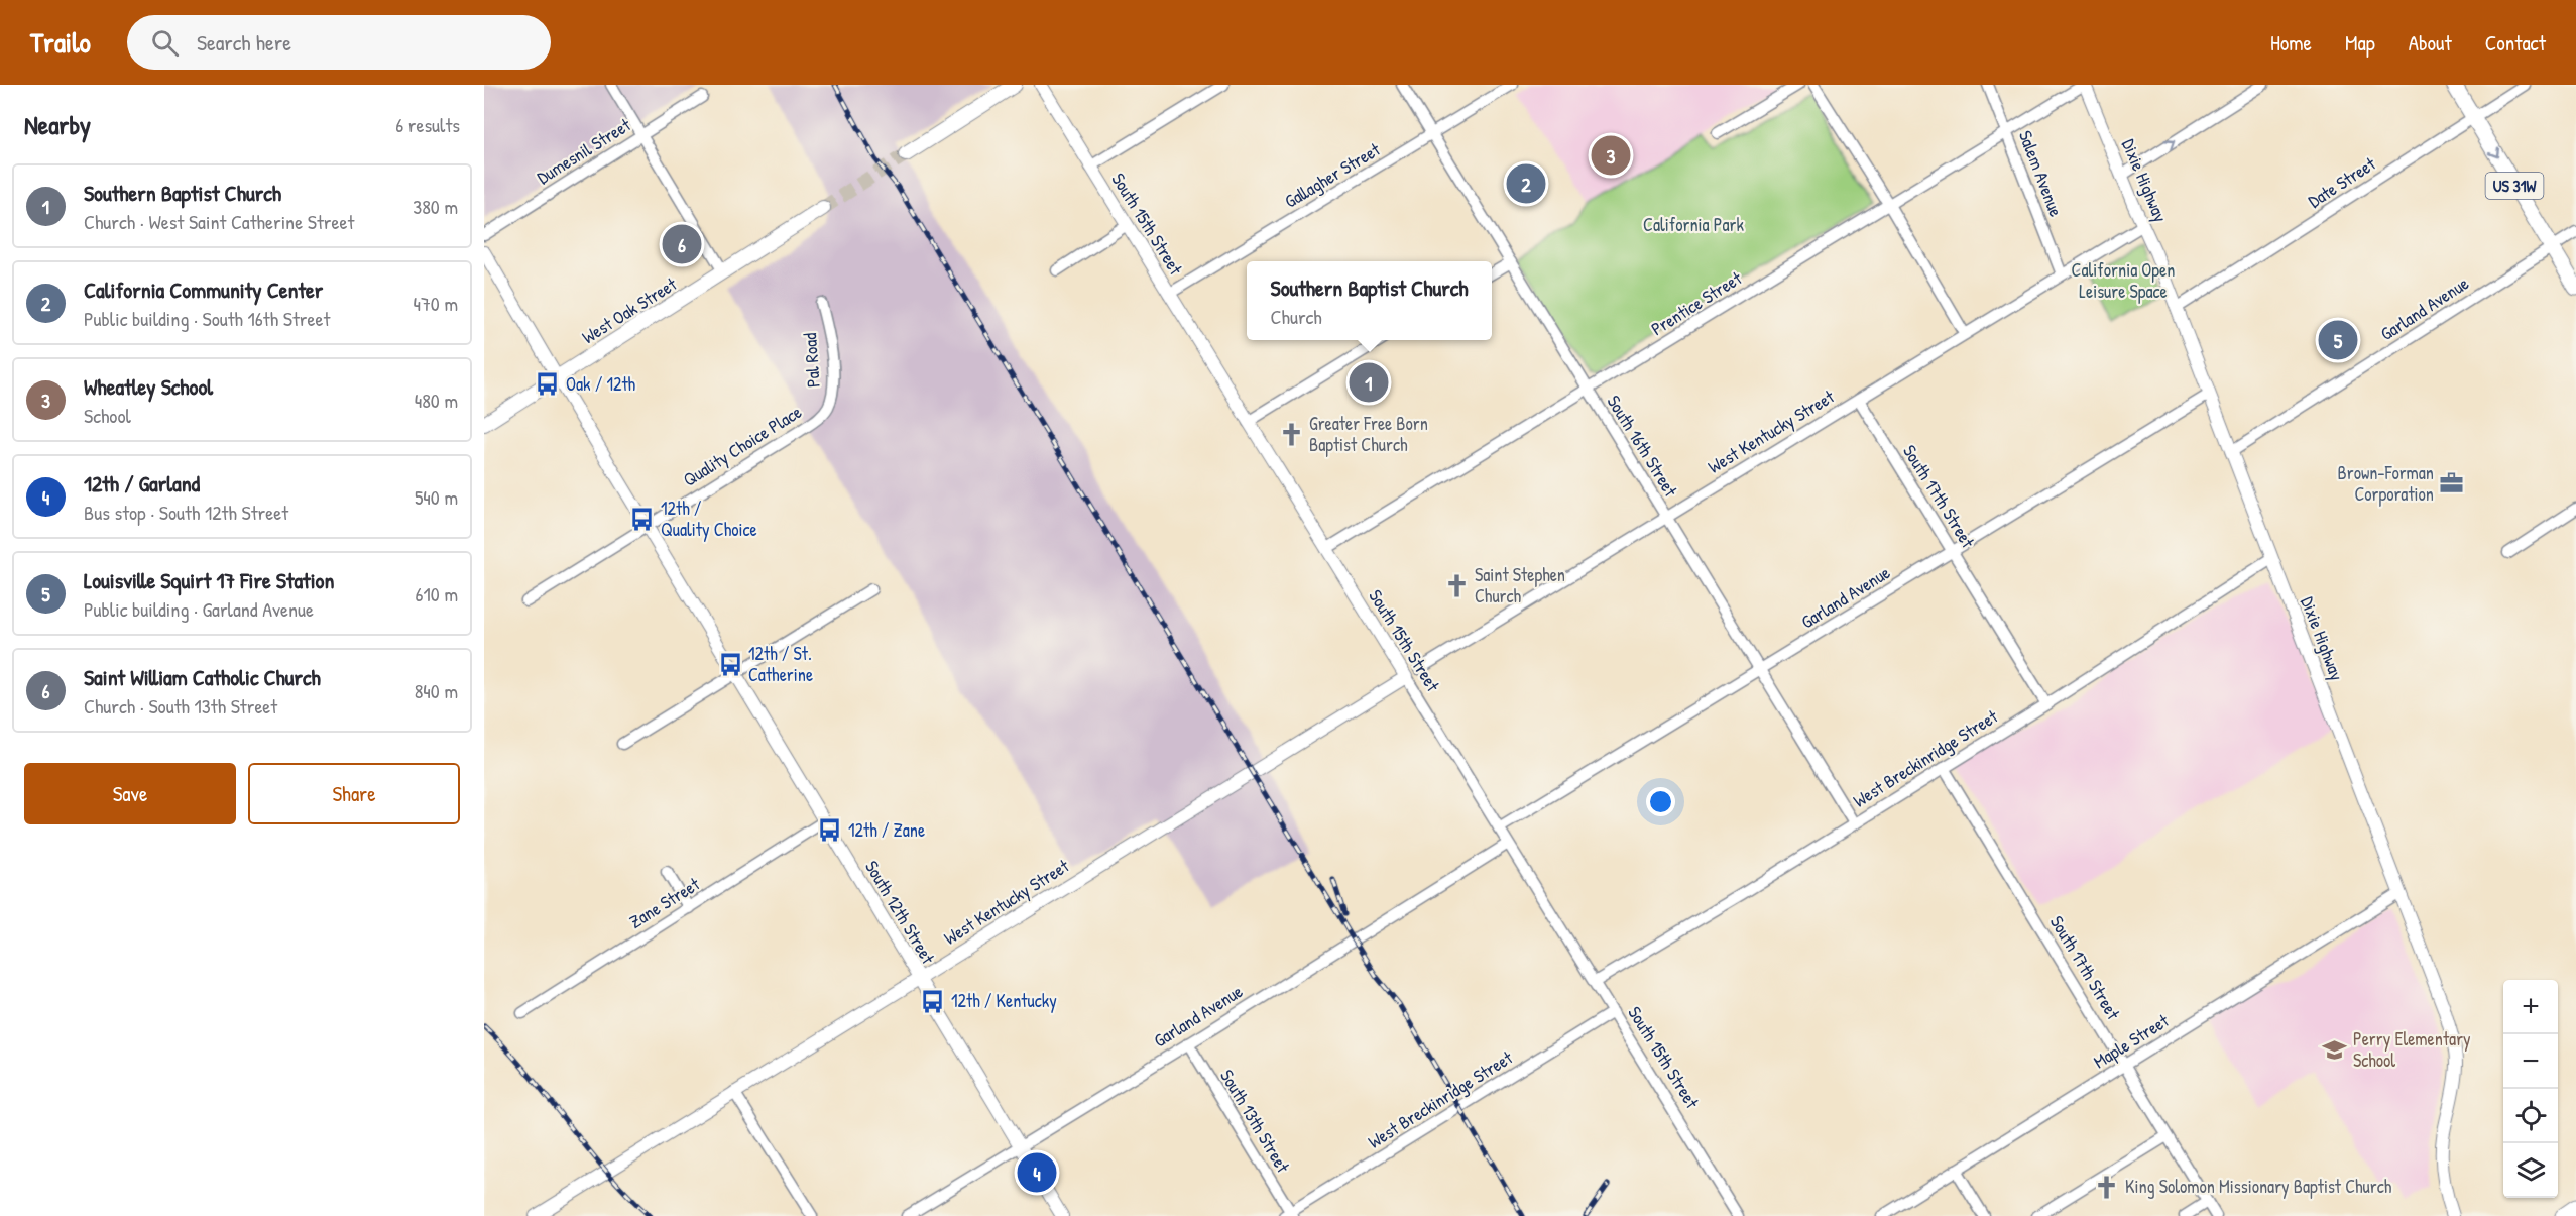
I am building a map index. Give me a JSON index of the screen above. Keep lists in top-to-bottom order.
{
  "streets": {
    "main road": ["US 31W", "West Oak Street"],
    "street": [
      "Dumesnil Street",
      "Salem Avenue",
      "Gallagher Street",
      "Dixie Highway",
      "Date Street",
      "South 15th Street",
      "Prentice Street",
      "Garland Avenue",
      "Pal Road",
      "West Kentucky Street",
      "Quality Choice Place",
      "South 16th Street",
      "South 17th Street",
      "West Breckinridge Street",
      "Zane Street",
      "South 12th Street",
      "Maple Street",
      "South 13th Street"
    ]
  },
  "crossings": [
    ["Salem Avenue", "Prentice Street"],
    ["Salem Avenue", "West Kentucky Street"],
    ["Gallagher Street", "South 15th Street"],
    ["Gallagher Street", "South 16th Street"],
    ["Dixie Highway", "Date Street"],
    ["Dixie Highway", "Prentice Street"],
    ["Dixie Highway", "Garland Avenue"],
    ["Dixie Highway", "West Kentucky Street"],
    ["Dixie Highway", "West Breckinridge Street"],
    ["Dixie Highway", "Maple Street"],
    ["Date Street", "US 31W"],
    ["US 31W", "Garland Avenue"],
    ["South 15th Street", "Prentice Street"],
    ["South 15th Street", "Garland Avenue"],
    ["South 15th Street", "West Kentucky Street"],
    ["South 15th Street", "West Breckinridge Street"],
    ["Prentice Street", "South 16th Street"],
    ["Garland Avenue", "South 16th Street"],
    ["Garland Avenue", "South 17th Street"],
    ["Garland Avenue", "South 12th Street"],
    ["Garland Avenue", "South 13th Street"],
    ["West Oak Street", "South 12th Street"],
    ["Pal Road", "Quality Choice Place"],
    ["West Kentucky Street", "South 16th Street"],
    ["West Kentucky Street", "South 17th Street"],
    ["West Kentucky Street", "South 12th Street"],
    ["Quality Choice Place", "South 12th Street"],
    ["South 16th Street", "West Breckinridge Street"],
    ["South 17th Street", "West Breckinridge Street"],
    ["South 17th Street", "Maple Street"],
    ["West Breckinridge Street", "South 13th Street"],
    ["Zane Street", "South 12th Street"]
  ],
  "parks": ["California Park", "California Open Leisure Space"],
  "places": {
    "bus stop": [
      "Oak / 12th",
      "12th / Quality Choice",
      "12th / St. Catherine",
      "12th / Zane",
      "12th / Kentucky"
    ],
    "church": ["Greater Free Born Baptist Church", "Saint Stephen Church", "King Solomon Missionary Baptist Church"],
    "office": ["Brown-Forman Corporation"],
    "school or university": ["Perry Elementary School"]
  },
  "page": {
    "header": "Trailo",
    "search": "Search here",
    "nav": [
      "Home",
      "Map",
      "About",
      "Contact"
    ],
    "heading": ["Nearby", "6 results"],
    "pins": [
      "3",
      "2",
      "6",
      "5",
      "1",
      "4"
    ],
    "list": [
      {
        "mark": "1",
        "name": "Southern Baptist Church",
        "note": "Church · West Saint Catherine Street",
        "value": "380 m"
      },
      {
        "mark": "2",
        "name": "California Community Center",
        "note": "Public building · South 16th Street",
        "value": "470 m"
      },
      {
        "mark": "3",
        "name": "Wheatley School",
        "note": "School",
        "value": "480 m"
      },
      {
        "mark": "4",
        "name": "12th / Garland",
        "note": "Bus stop · South 12th Street",
        "value": "540 m"
      },
      {
        "mark": "5",
        "name": "Louisville Squirt 17 Fire Station",
        "note": "Public building · Garland Avenue",
        "value": "610 m"
      },
      {
        "mark": "6",
        "name": "Saint William Catholic Church",
        "note": "Church · South 13th Street",
        "value": "840 m"
      }
    ],
    "popup": ["Southern Baptist Church", "Church"],
    "buttons": ["Save", "Share"],
    "map_buttons": ["+", "−"]
  }
}
